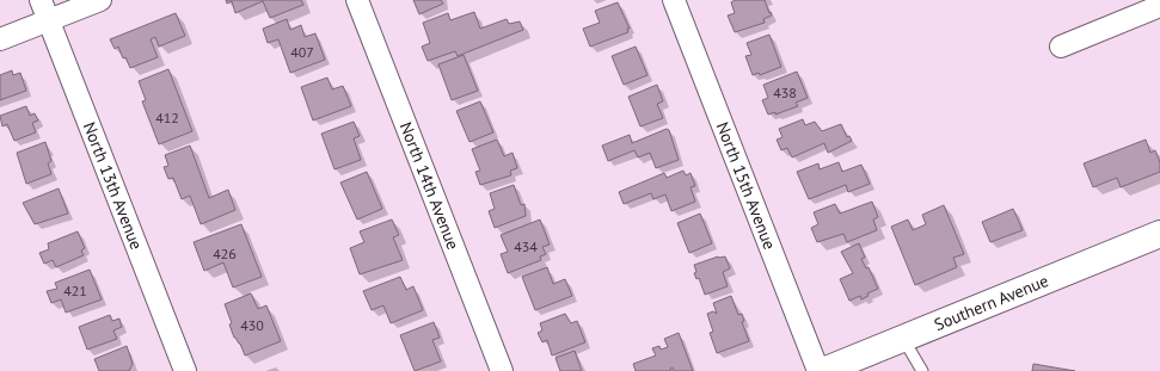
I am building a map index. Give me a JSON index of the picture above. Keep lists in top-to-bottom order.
{
  "streets": {
    "street": [
      "North 13th Avenue",
      "North 15th Avenue",
      "North 14th Avenue",
      "Southern Avenue"
    ]
  },
  "house_numbers": [
    "407",
    "438",
    "412",
    "434",
    "426",
    "421",
    "430"
  ]
}
